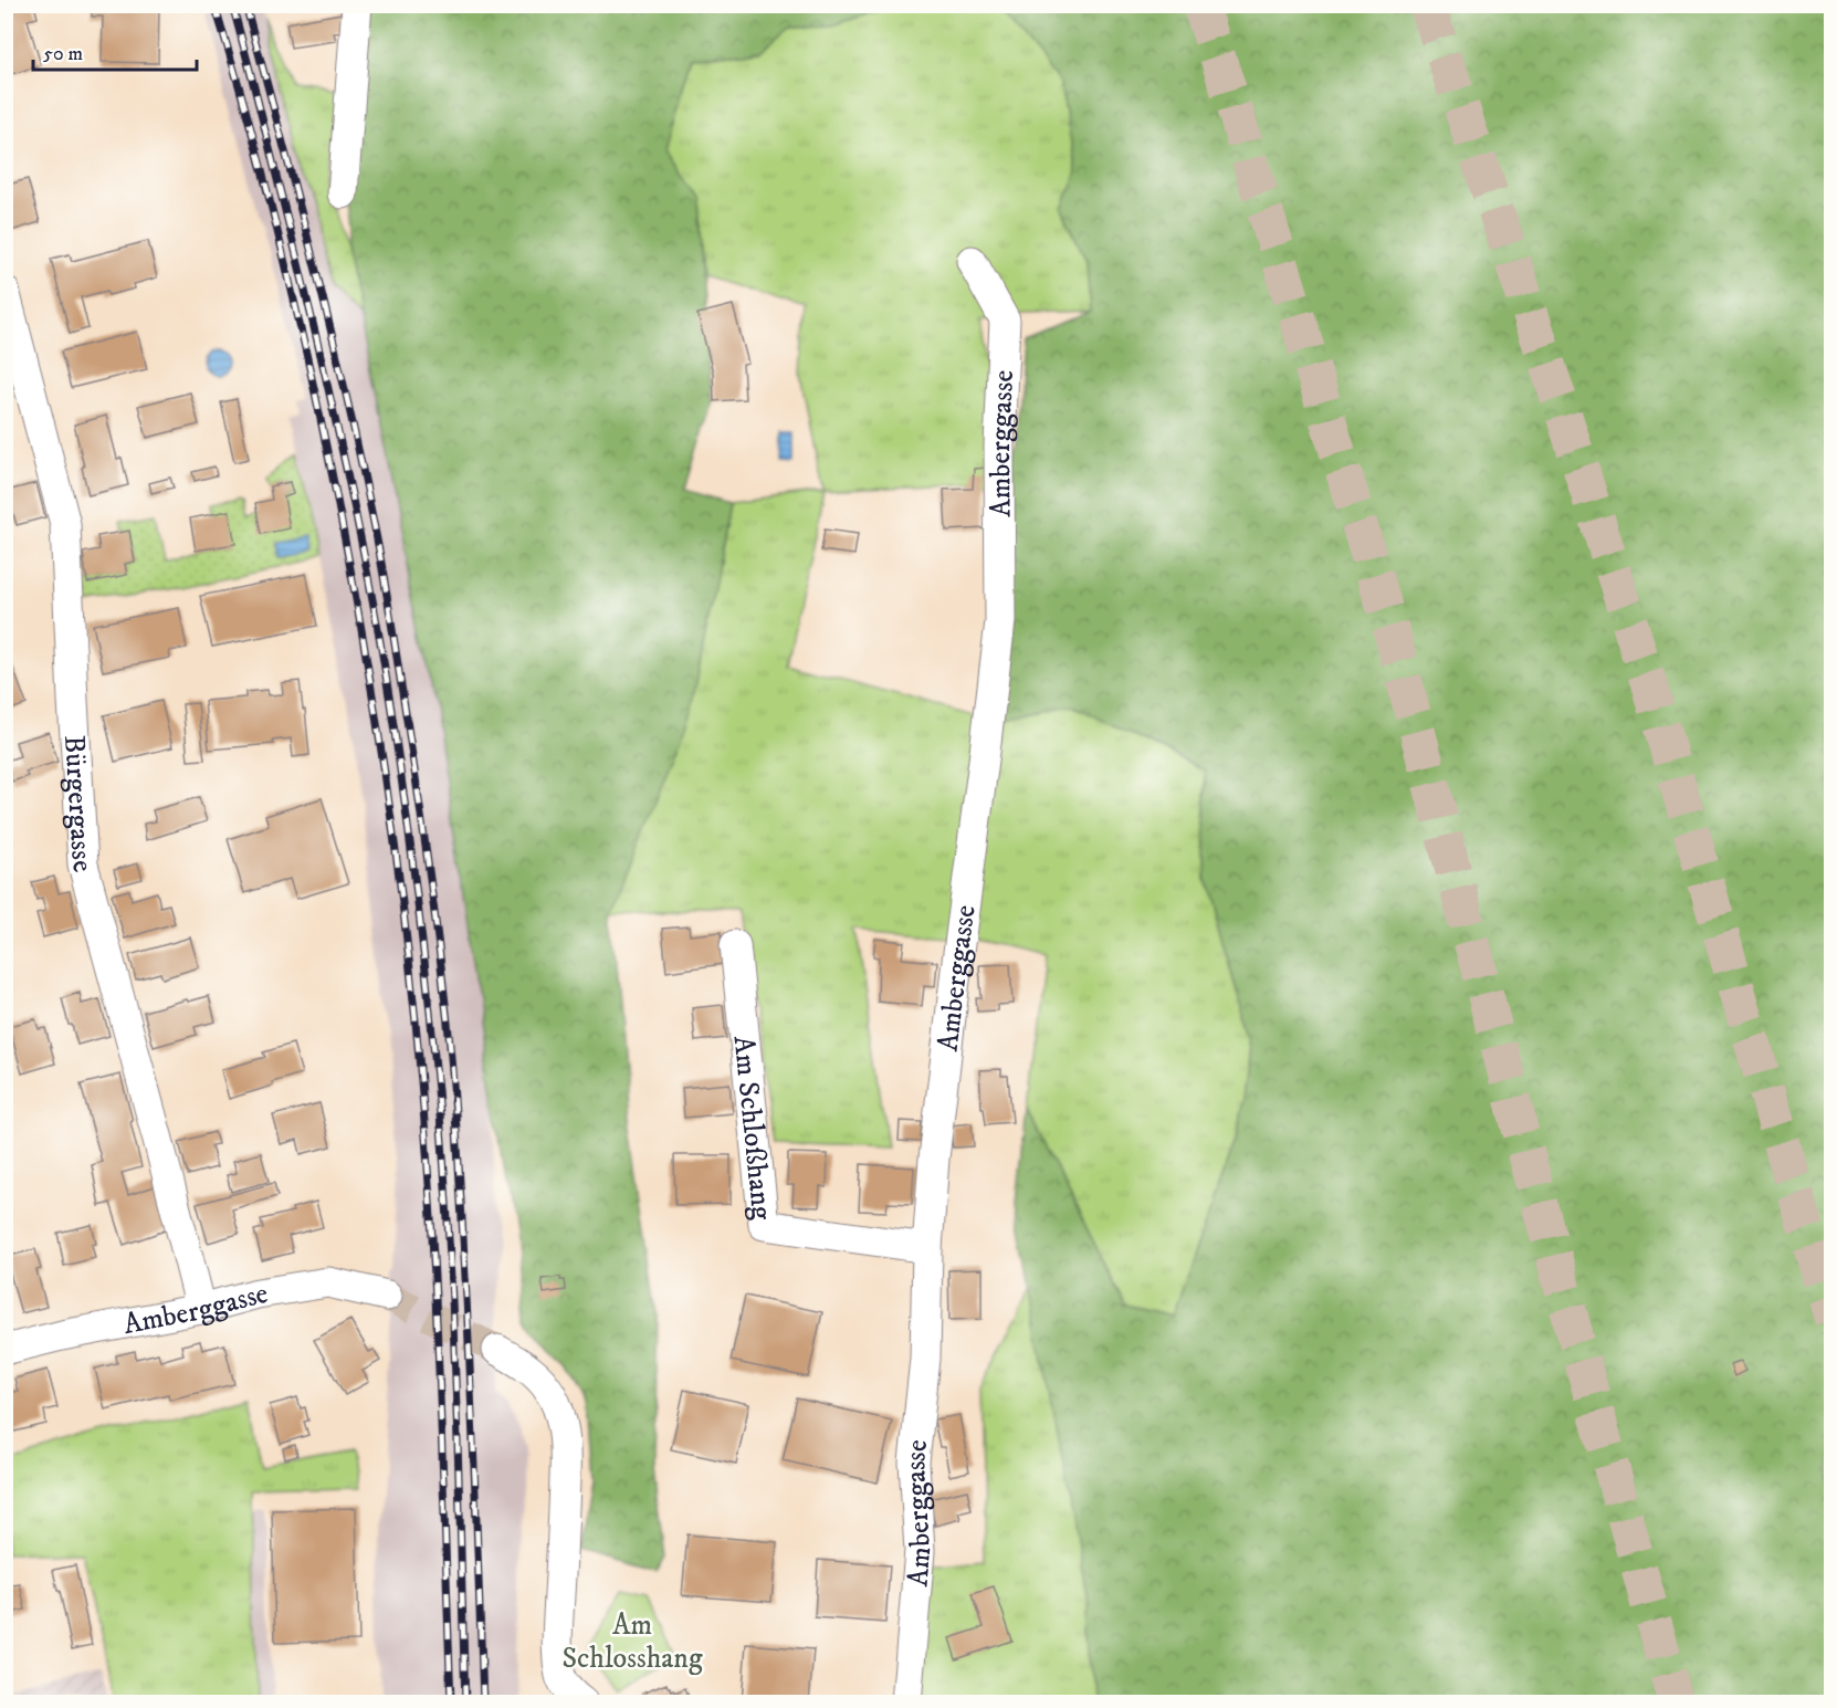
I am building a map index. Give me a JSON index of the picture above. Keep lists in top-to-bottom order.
{
  "streets": {
    "street": ["Amberggasse", "Bürgergasse", "Am Schloßhang"]
  },
  "crossings": [
    ["Amberggasse", "Bürgergasse"],
    ["Amberggasse", "Am Schloßhang"]
  ],
  "parks": ["Am Schlosshang"],
  "scale_bar": "50 m"
}
